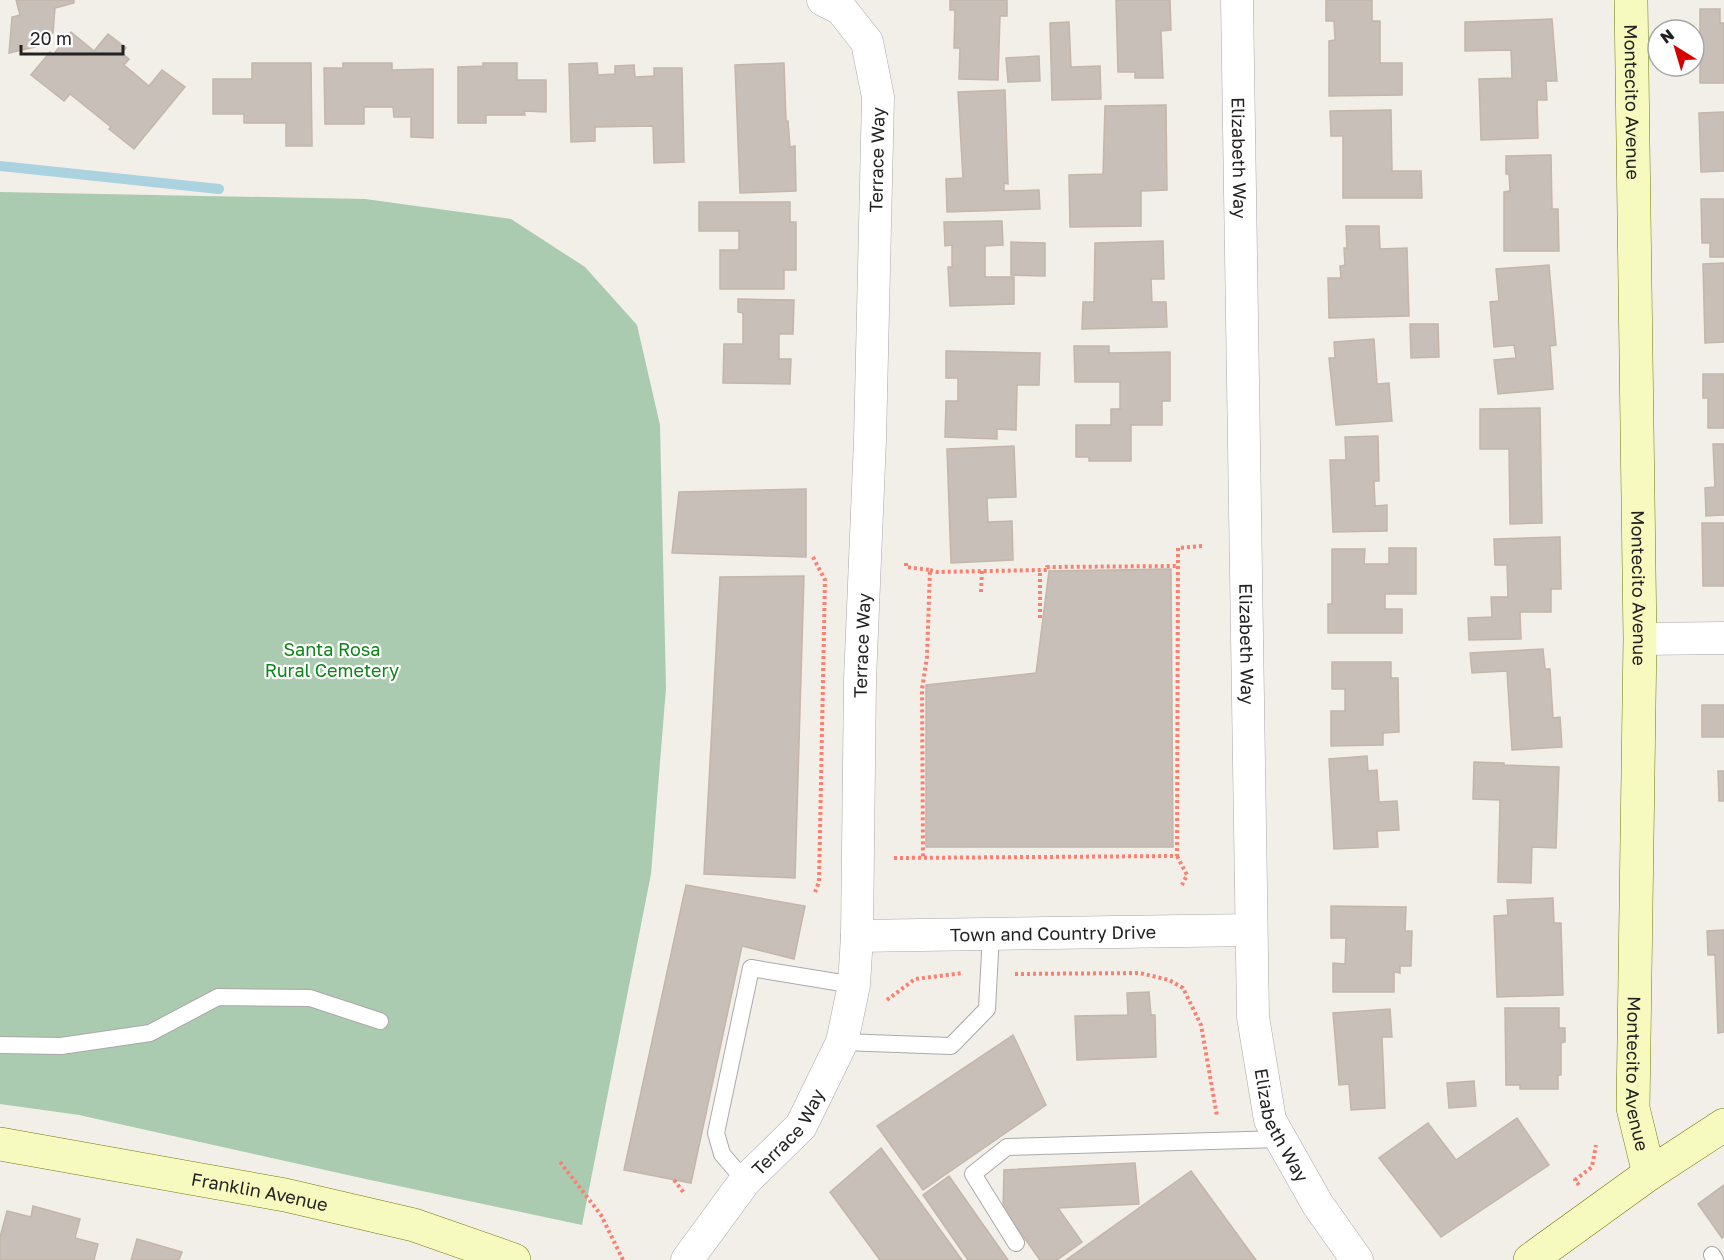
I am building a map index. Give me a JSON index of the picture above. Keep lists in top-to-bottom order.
{
  "streets": {
    "street": [
      "Montecito Avenue",
      "Elizabeth Way",
      "Terrace Way",
      "Town and Country Drive",
      "Franklin Avenue"
    ]
  },
  "crossings": [
    ["Elizabeth Way", "Town and Country Drive"],
    ["Terrace Way", "Town and Country Drive"]
  ],
  "parks": ["Santa Rosa Rural Cemetery"],
  "scale_bar": "20 m",
  "north": "top left"
}
